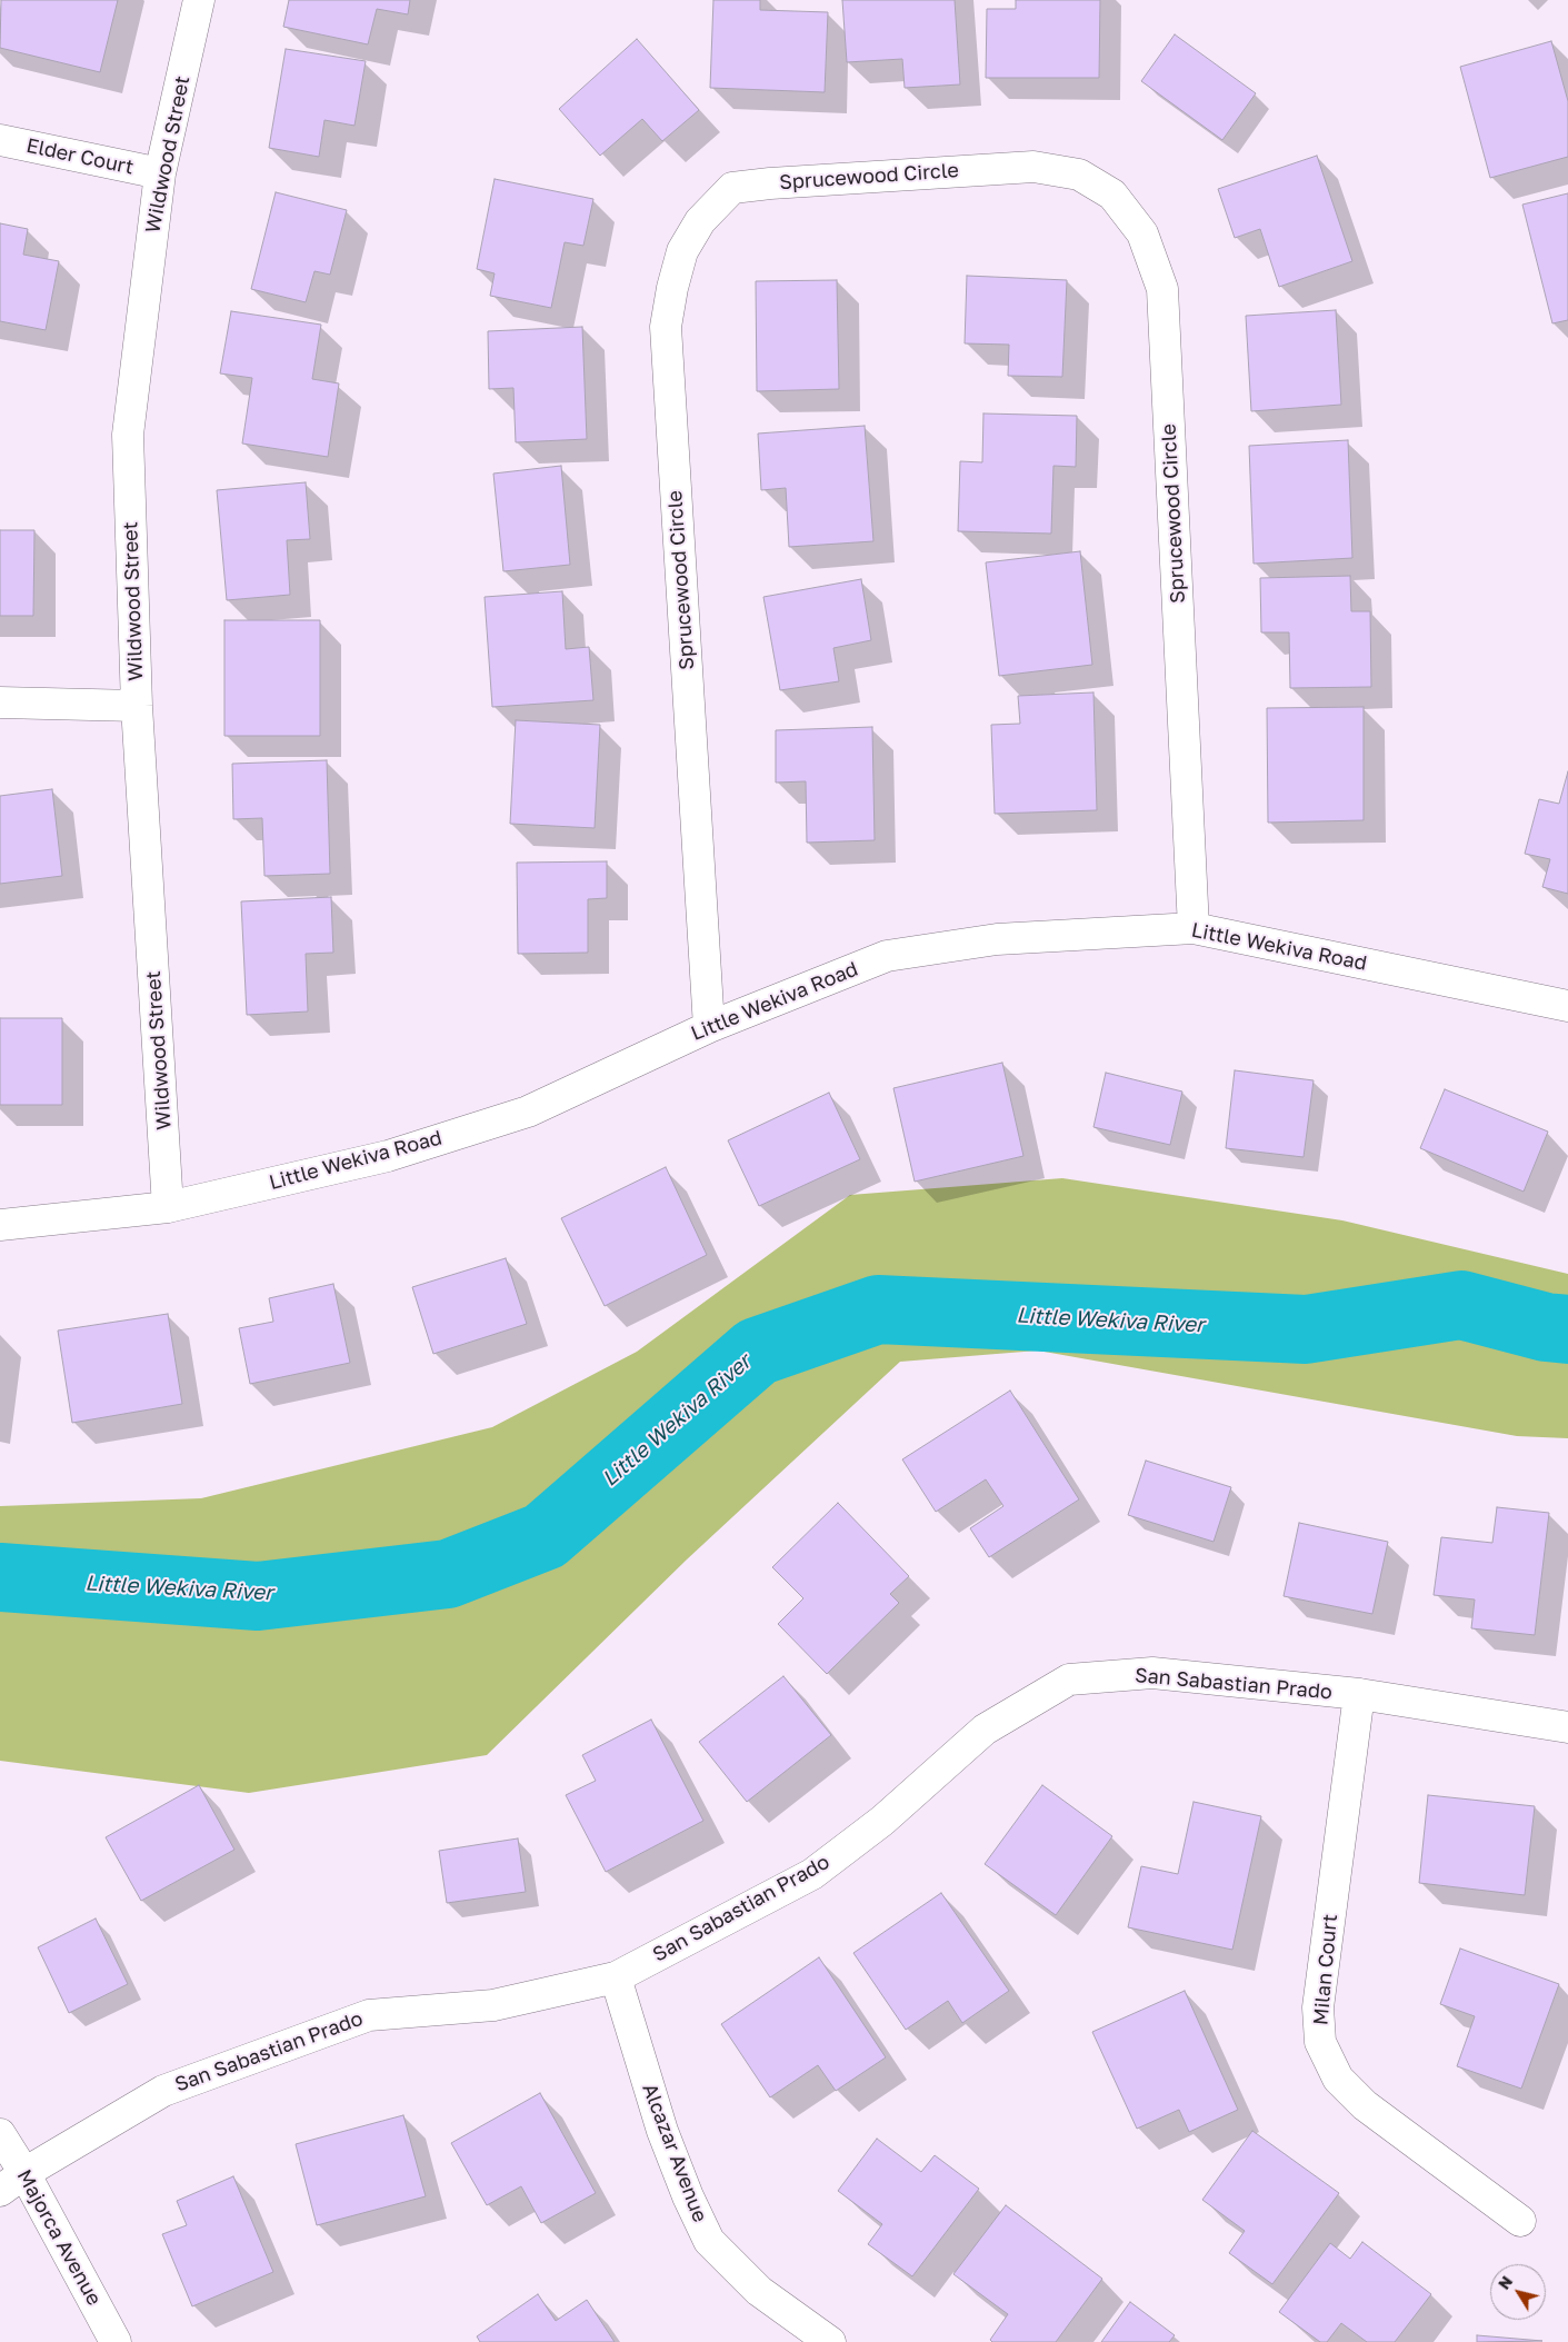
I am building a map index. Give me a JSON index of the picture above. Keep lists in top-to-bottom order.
{
  "streets": {
    "street": [
      "Wildwood Street",
      "Elder Court",
      "Sprucewood Circle",
      "Little Wekiva Road",
      "San Sabastian Prado",
      "Milan Court",
      "Alcazar Avenue",
      "Majorca Avenue"
    ]
  },
  "crossings": [
    ["Wildwood Street", "Elder Court"],
    ["Wildwood Street", "Little Wekiva Road"],
    ["Sprucewood Circle", "Little Wekiva Road"],
    ["San Sabastian Prado", "Milan Court"],
    ["San Sabastian Prado", "Alcazar Avenue"],
    ["San Sabastian Prado", "Majorca Avenue"]
  ],
  "water": ["Little Wekiva River"],
  "north": "top left"
}
